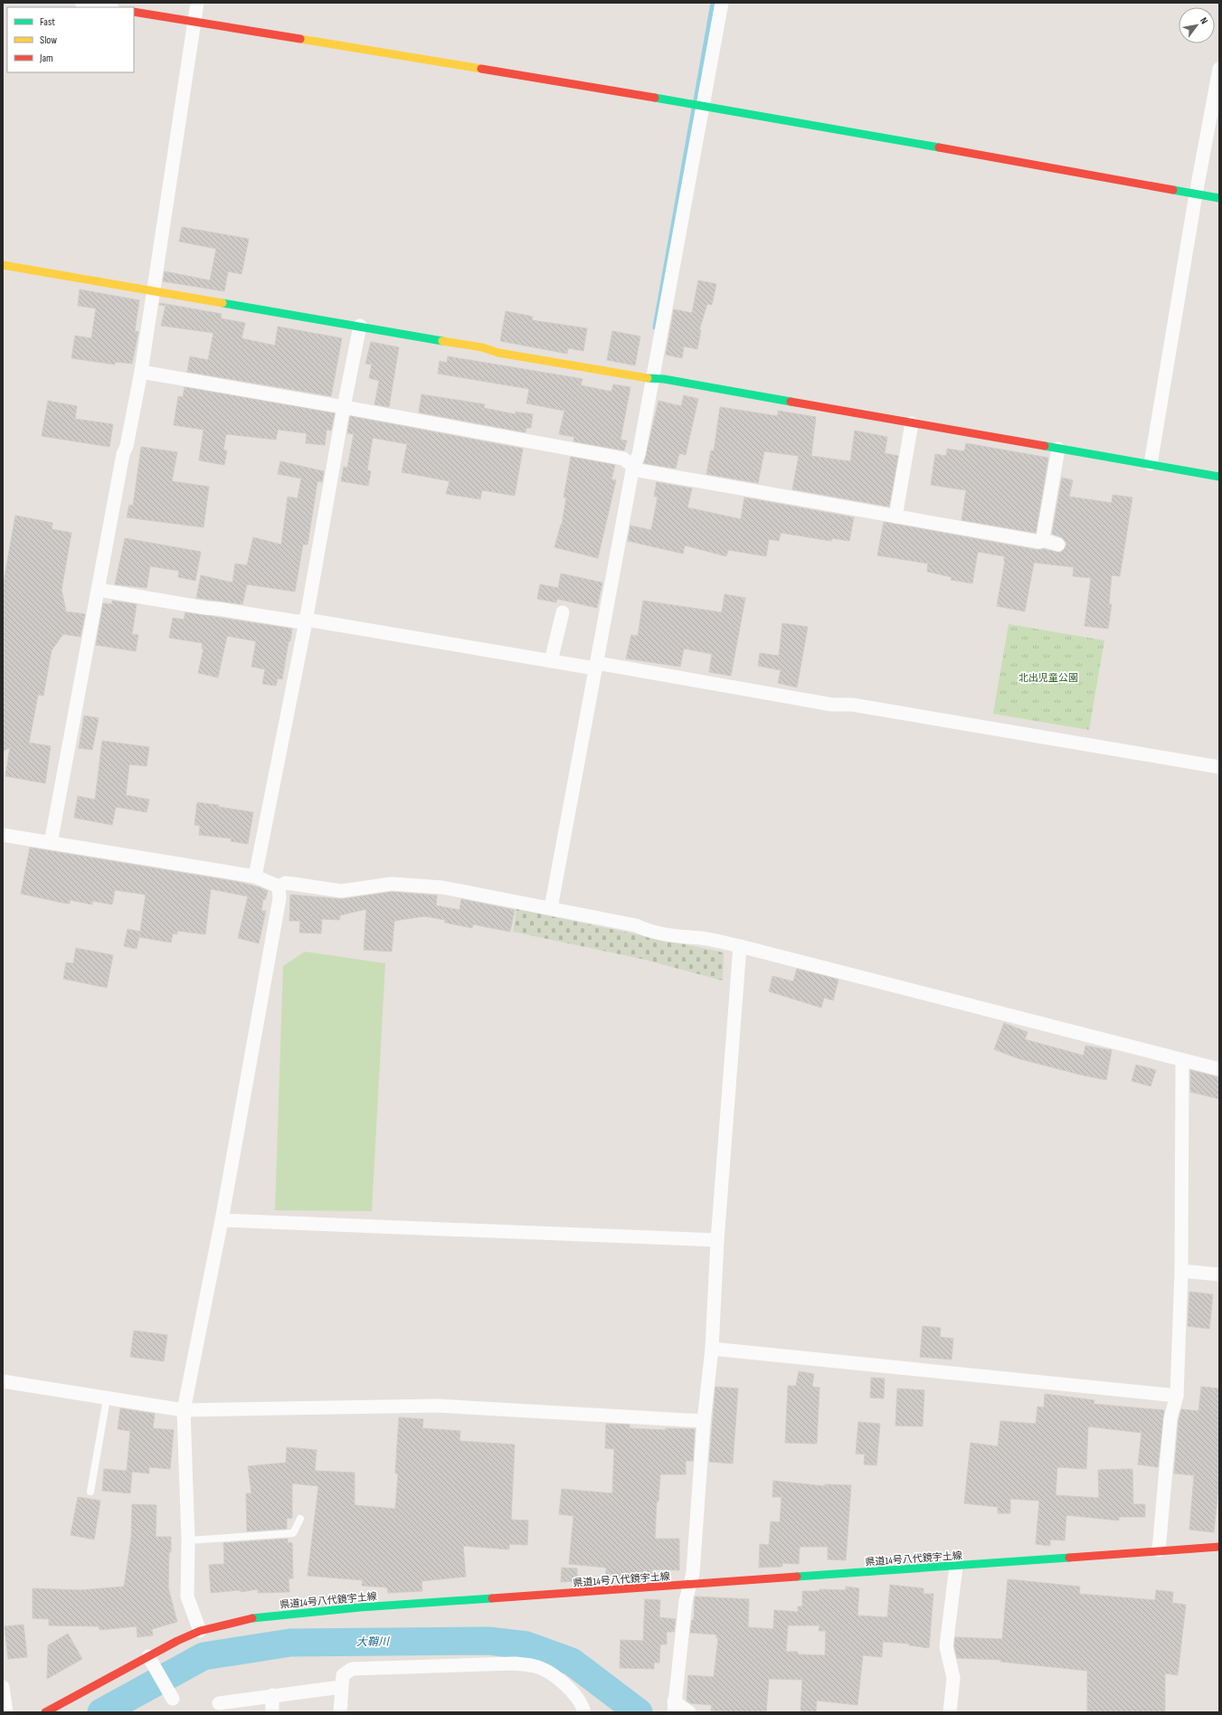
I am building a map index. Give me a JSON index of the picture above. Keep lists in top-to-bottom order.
{
  "streets": {
    "street": ["県道14号八代鏡宇土線"]
  },
  "water": ["大鞘川"],
  "parks": ["北出児童公園"],
  "legend": ["Fast", "Slow", "Jam"],
  "north": "top right"
}
